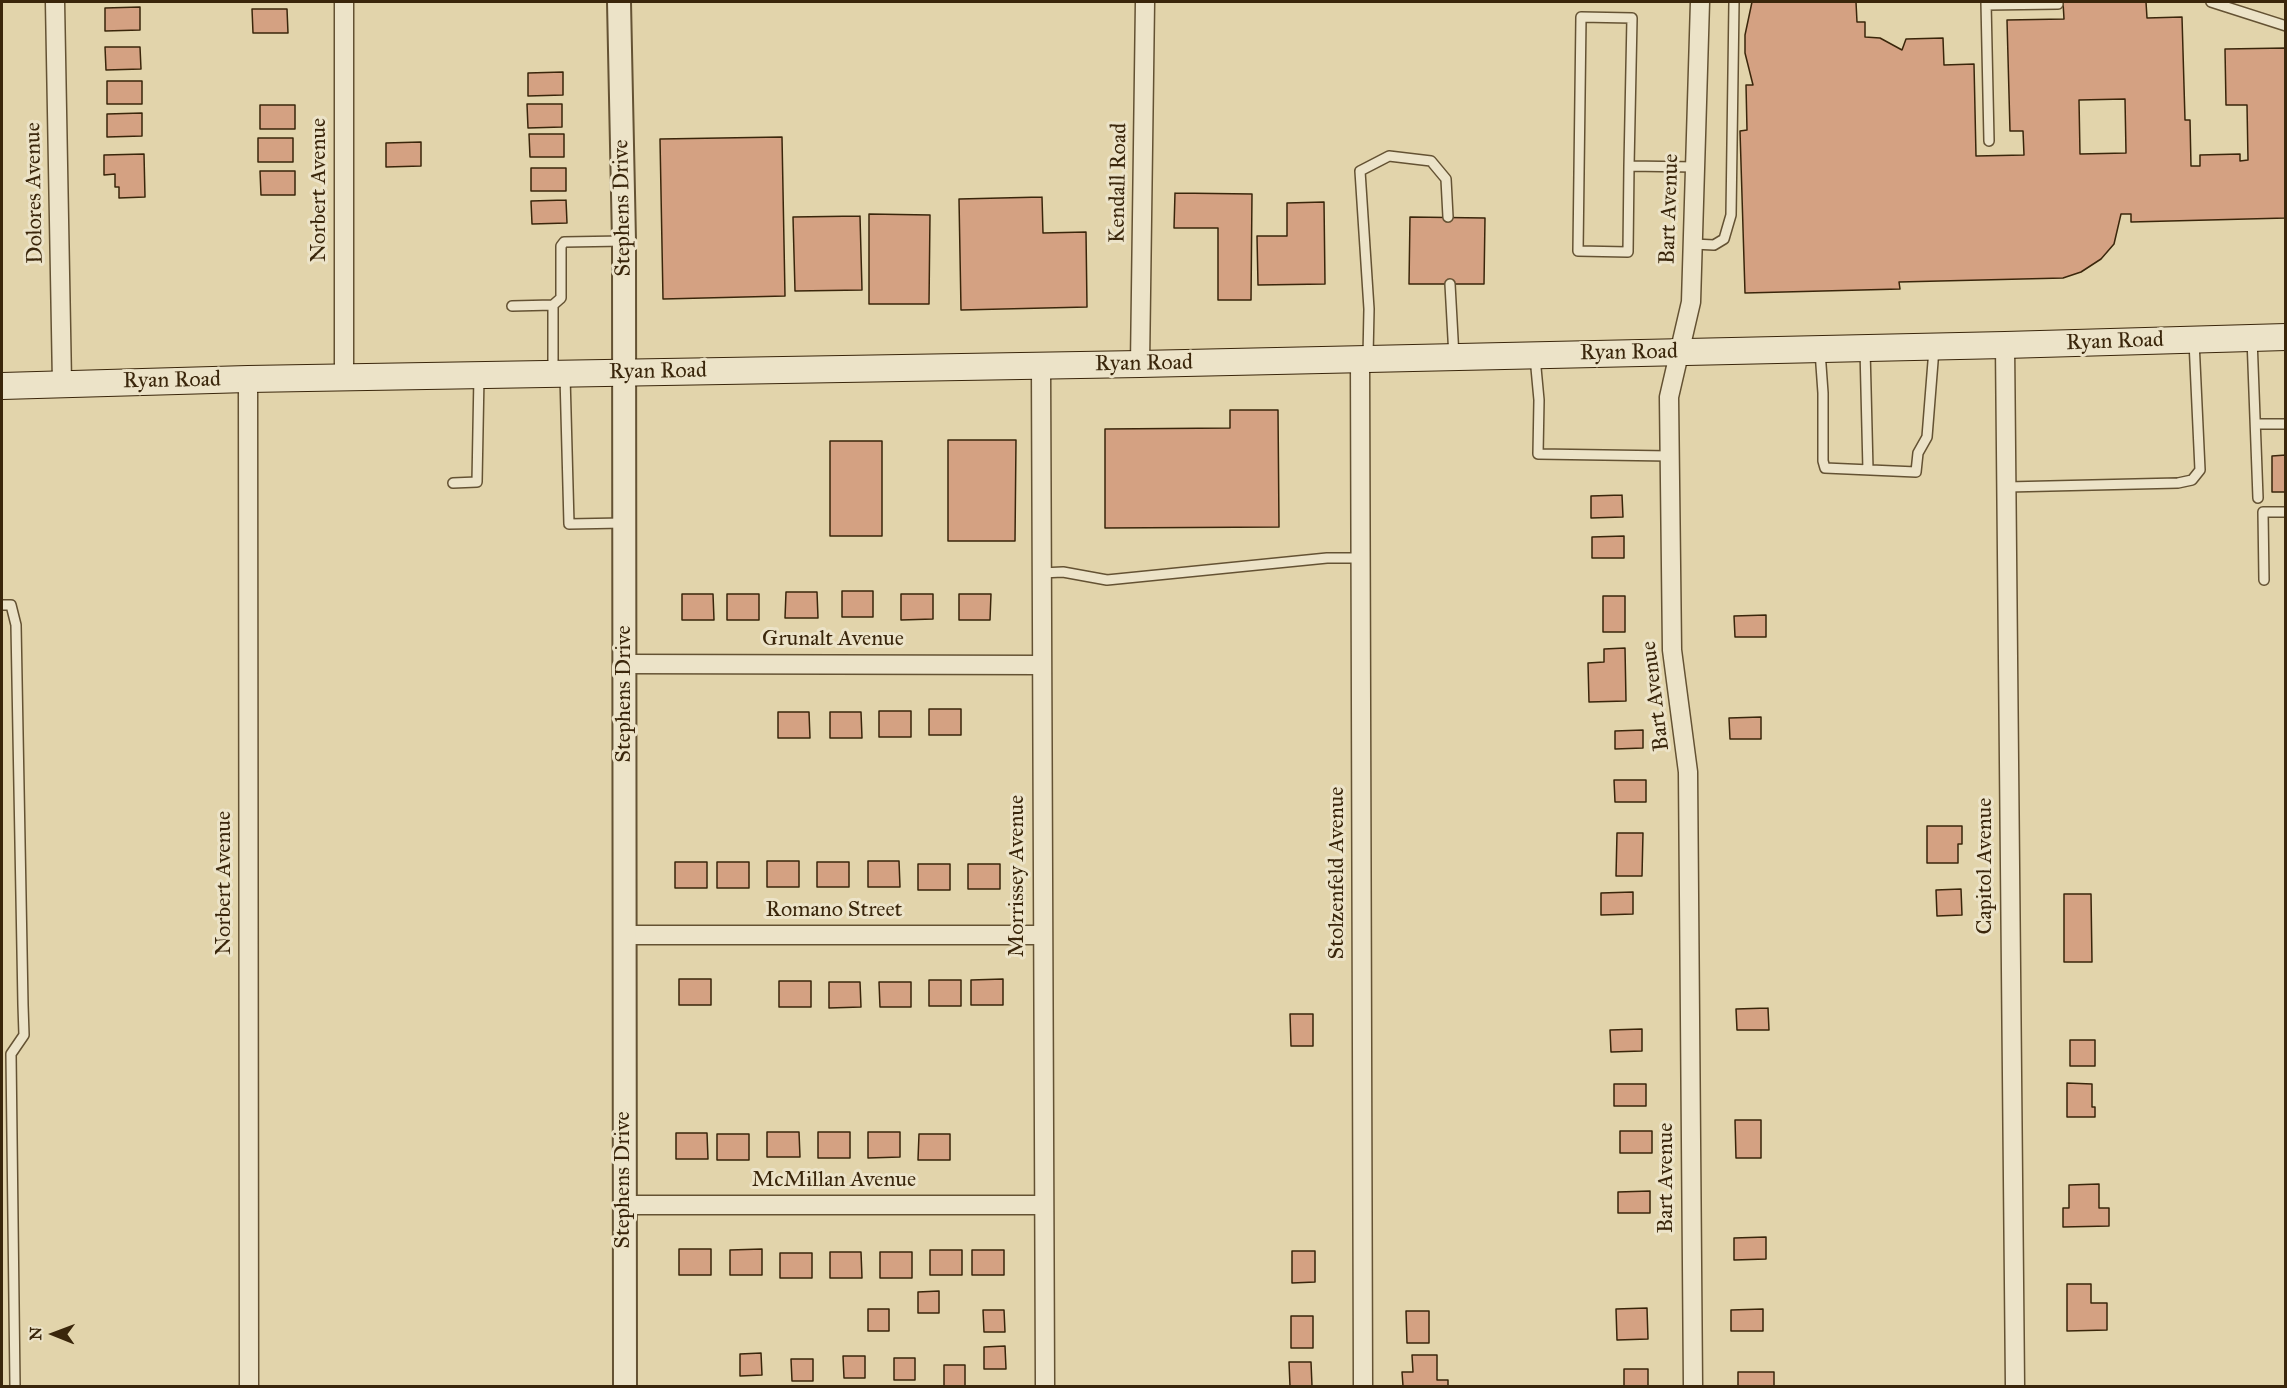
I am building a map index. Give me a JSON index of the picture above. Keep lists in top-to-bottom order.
{
  "streets": {
    "main road": ["Ryan Road"],
    "street": [
      "Kendall Road",
      "Norbert Avenue",
      "Dolores Avenue",
      "Stephens Drive",
      "Bart Avenue",
      "Grunalt Avenue",
      "Capitol Avenue",
      "Stolzenfeld Avenue",
      "Morrissey Avenue",
      "Romano Street",
      "McMillan Avenue"
    ]
  },
  "crossings": [
    ["Kendall Road", "Ryan Road"],
    ["Norbert Avenue", "Ryan Road"],
    ["Dolores Avenue", "Ryan Road"],
    ["Stephens Drive", "Ryan Road"],
    ["Stephens Drive", "Grunalt Avenue"],
    ["Stephens Drive", "Romano Street"],
    ["Stephens Drive", "McMillan Avenue"],
    ["Bart Avenue", "Ryan Road"],
    ["Ryan Road", "Capitol Avenue"],
    ["Ryan Road", "Stolzenfeld Avenue"],
    ["Ryan Road", "Morrissey Avenue"],
    ["Grunalt Avenue", "Morrissey Avenue"],
    ["Morrissey Avenue", "Romano Street"],
    ["Morrissey Avenue", "McMillan Avenue"]
  ],
  "north": "left"
}
